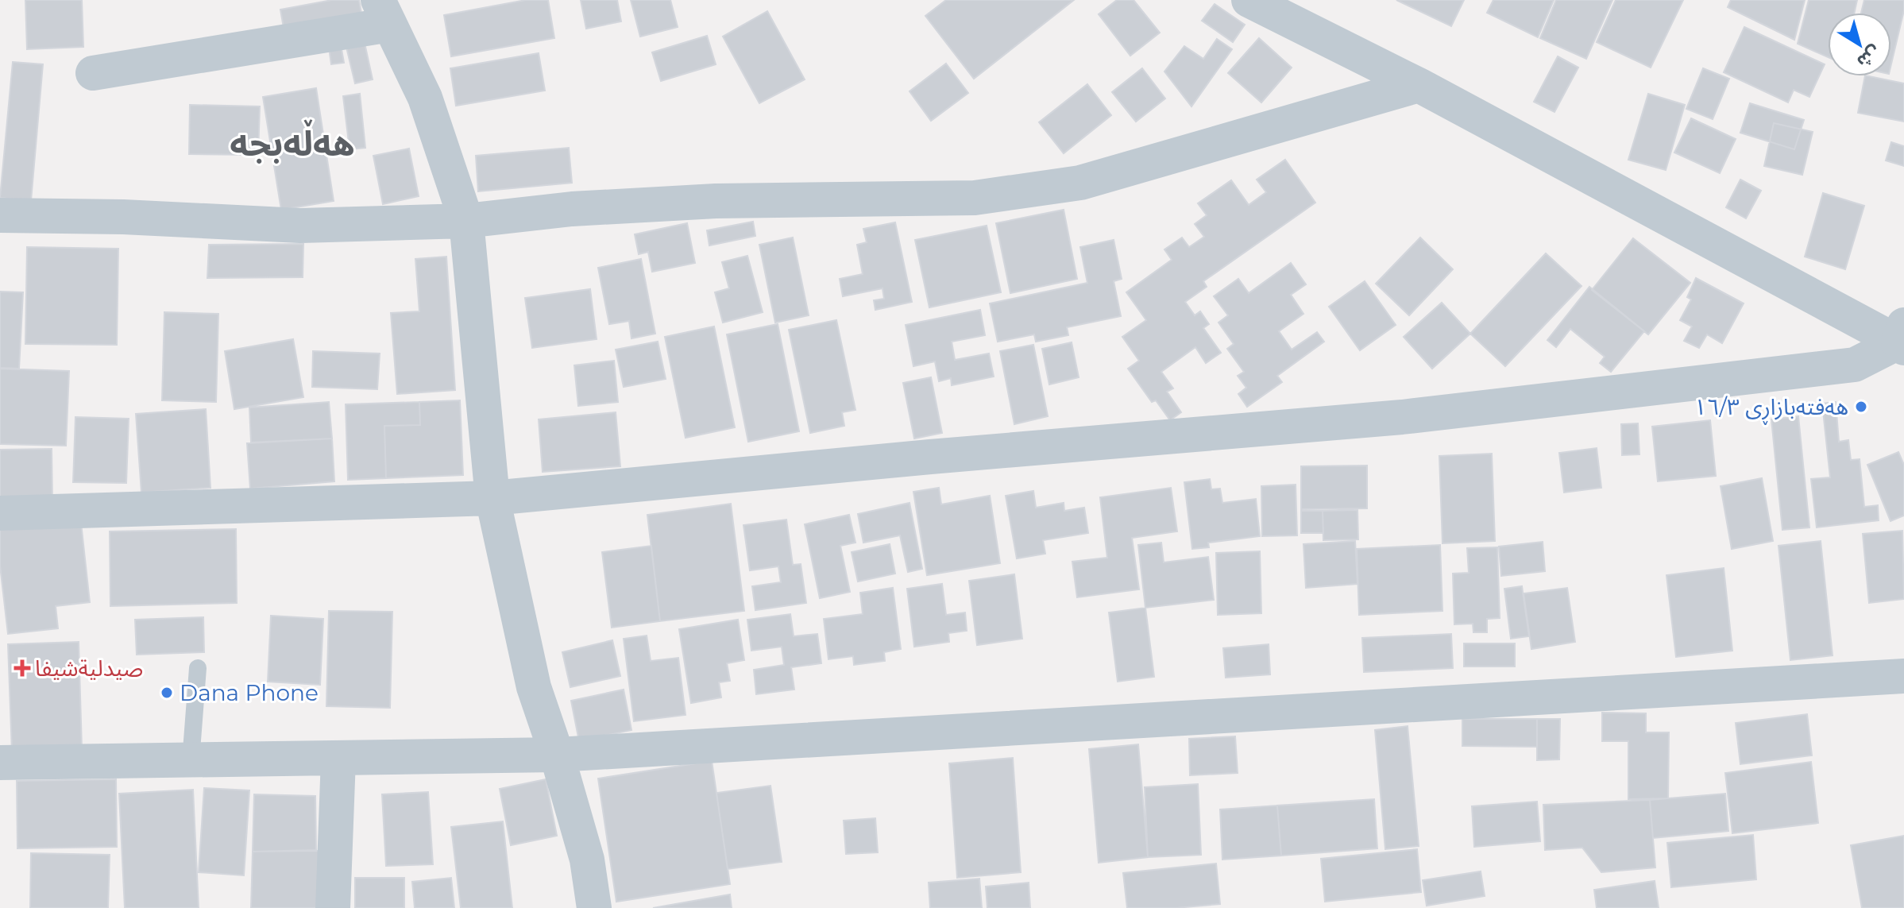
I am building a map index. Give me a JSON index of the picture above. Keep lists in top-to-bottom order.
{
  "districts": ["ھەڵەبجە"],
  "places": {
    "other": ["هەفتەبازاڕی ١٦/٣", "Dana Phone"],
    "health": ["صیدلیةشیفا"]
  },
  "north": "bottom right"
}
